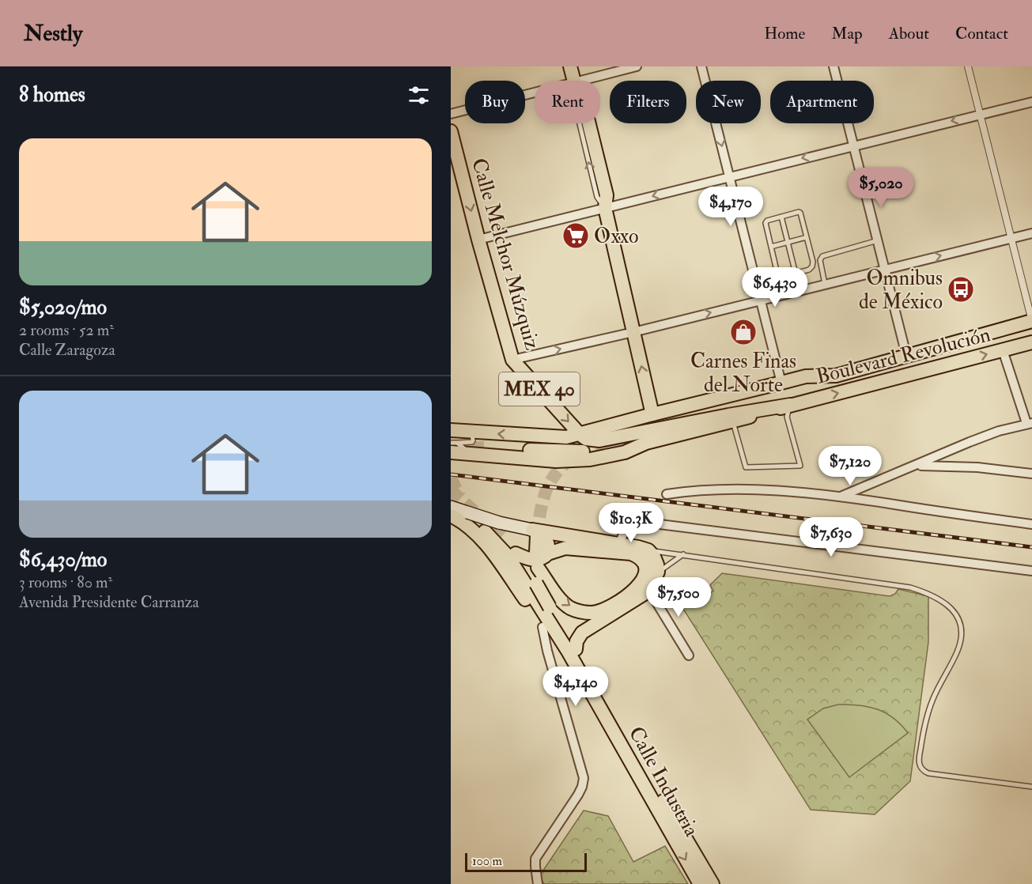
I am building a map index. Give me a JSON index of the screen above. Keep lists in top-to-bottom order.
{
  "streets": {
    "main road": [
      "Calle Melchor Múzquiz",
      "Boulevard Revolución",
      "MEX 40",
      "Calle Industria"
    ]
  },
  "crossings": [
    ["Calle Melchor Múzquiz", "MEX 40"],
    ["Boulevard Revolución", "MEX 40"]
  ],
  "places": {
    "supermarket": ["Oxxo"],
    "bus stop": ["Omnibus de México"],
    "shop": ["Carnes Finas del Norte"]
  },
  "scale_bar": "100 m",
  "page": {
    "header": "Nestly",
    "nav": [
      "Home",
      "Map",
      "About",
      "Contact"
    ],
    "heading": "8 homes",
    "chip": [
      "Buy",
      "Rent",
      "Filters",
      "New",
      "Apartment"
    ],
    "list": [
      {
        "name": "$5,020/mo",
        "note": "2 rooms · 52 m² · Calle Zaragoza"
      },
      {
        "name": "$6,430/mo",
        "note": "3 rooms · 80 m² · Avenida Presidente Carranza"
      }
    ],
    "price": [
      "$5,020",
      "$4,170",
      "$6,430",
      "$7,120",
      "$10.3K",
      "$7,630",
      "$7,500",
      "$4,140"
    ],
    "scale": "100 m"
  }
}
